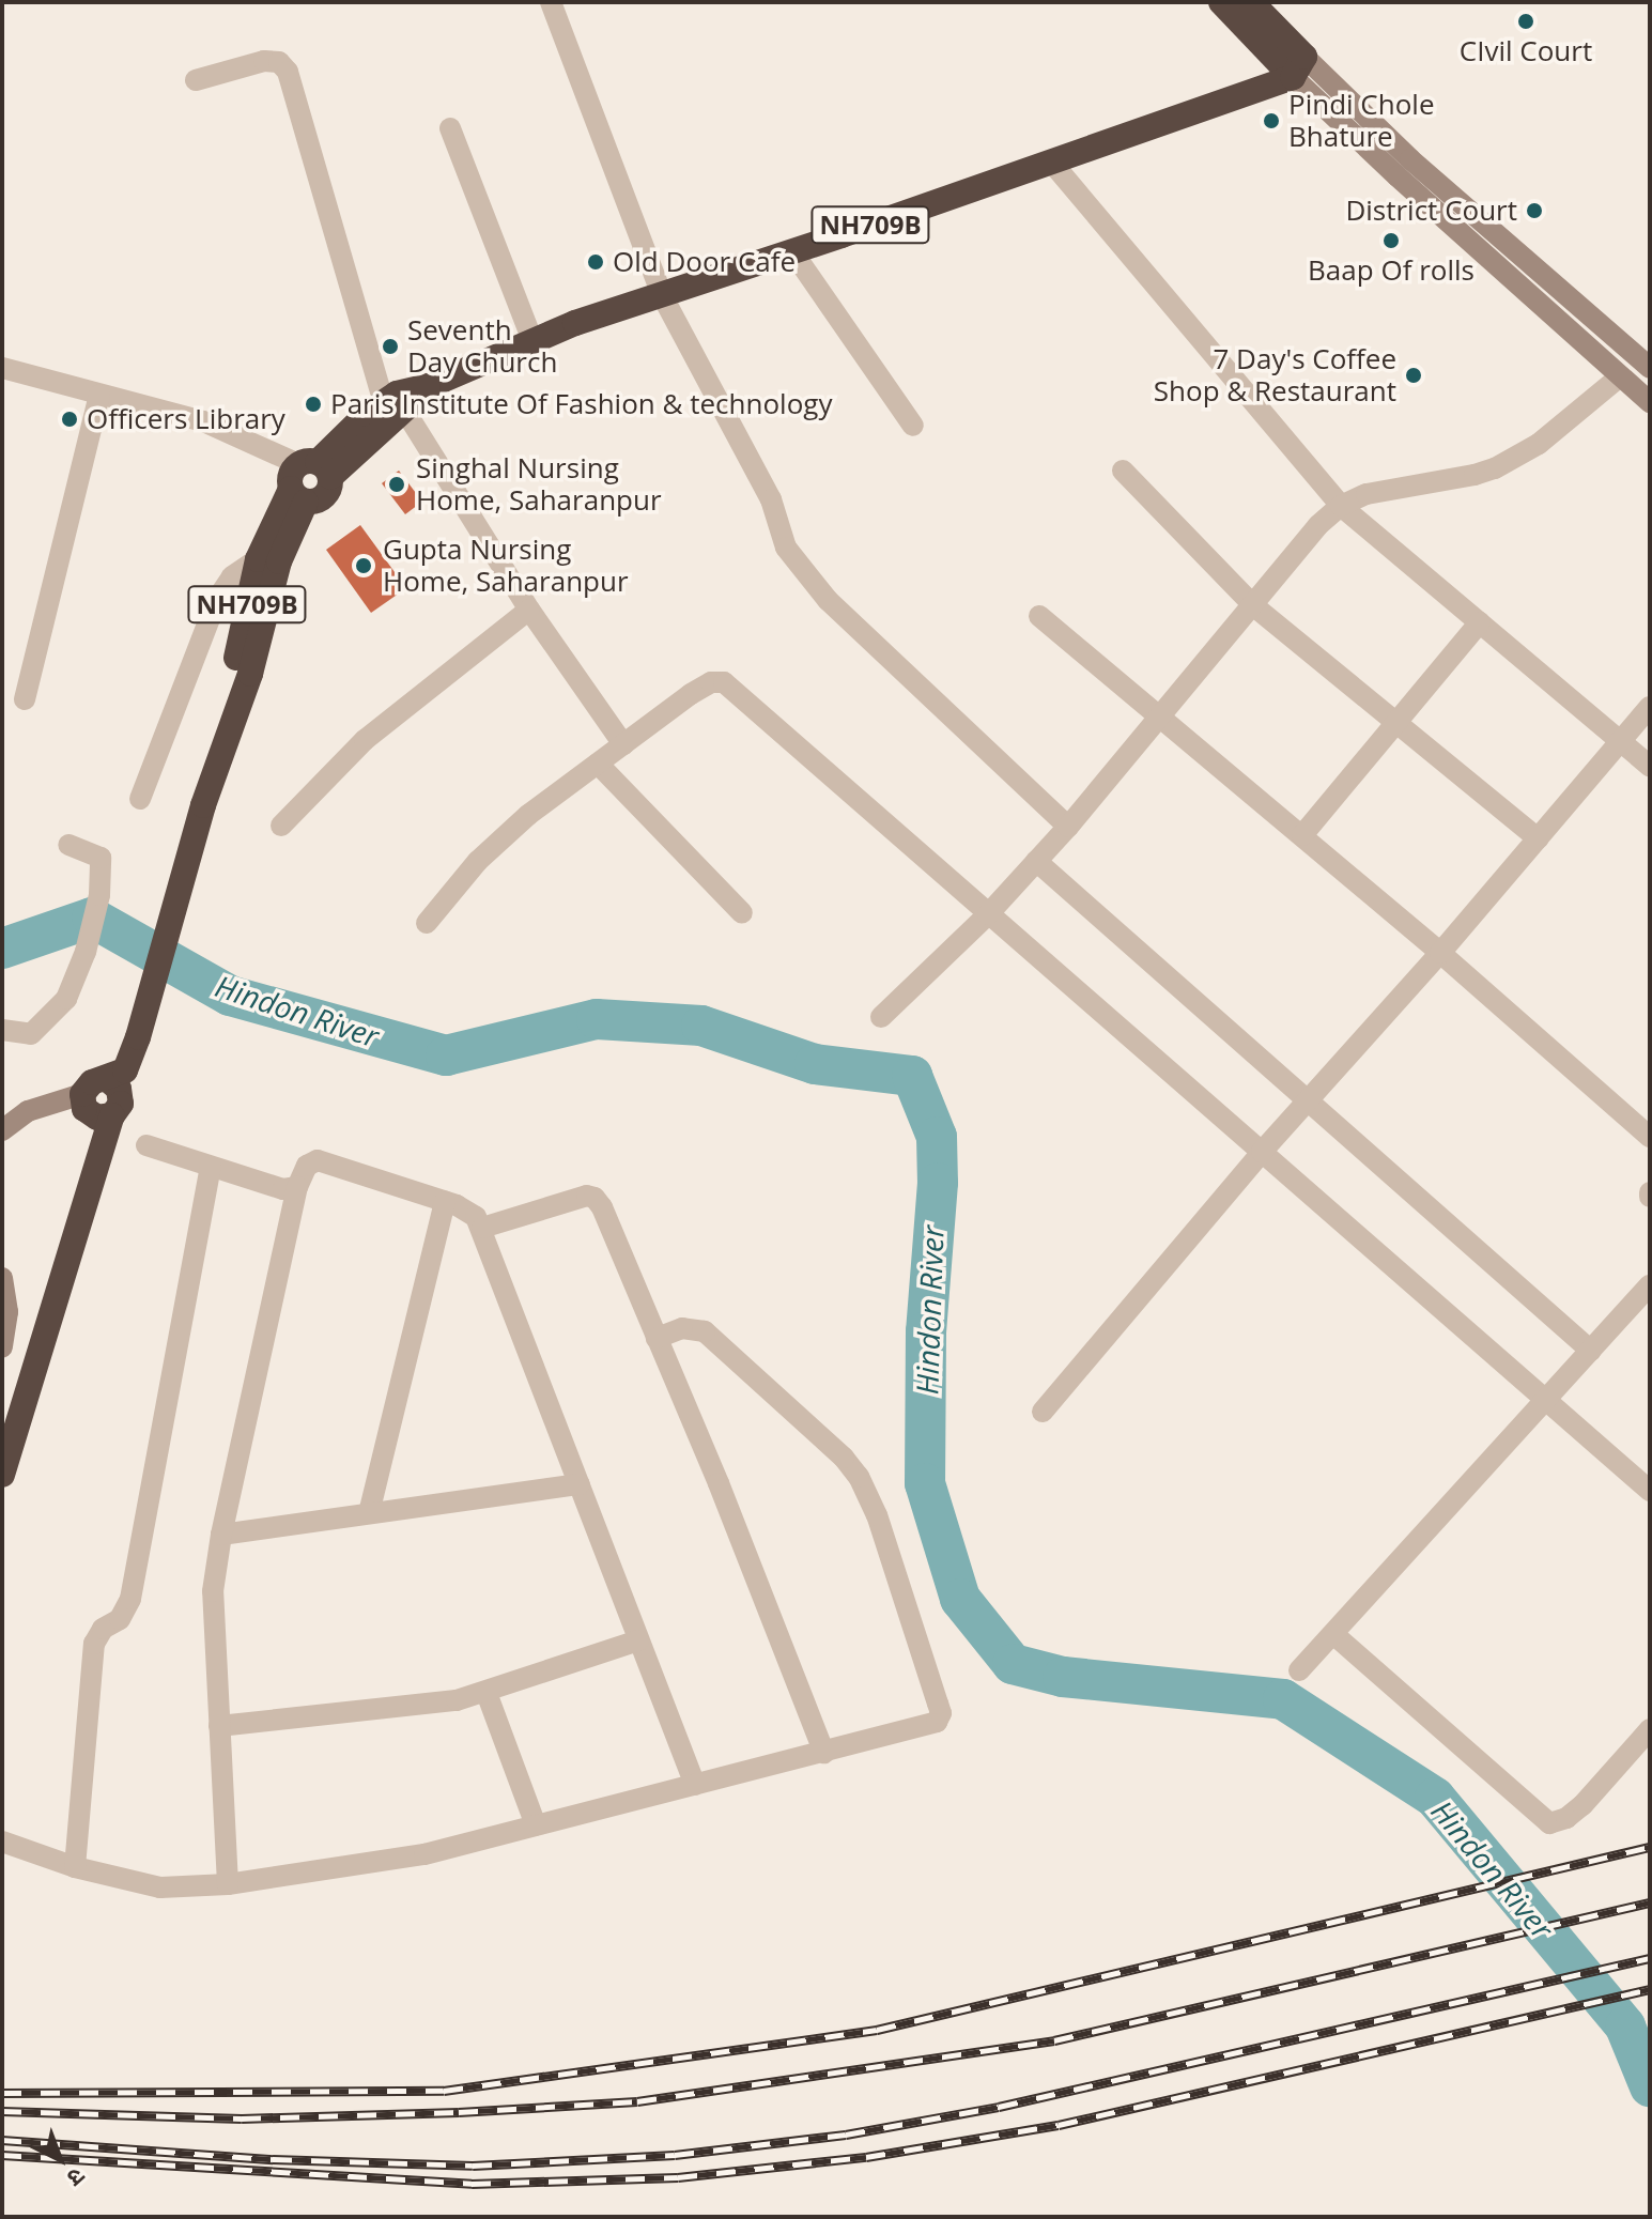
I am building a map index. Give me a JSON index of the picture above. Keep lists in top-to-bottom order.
{
  "streets": {
    "highway": ["NH709B"]
  },
  "water": ["Hindon River"],
  "places": [
    "CIvil Court",
    "Pindi Chole Bhature",
    "District Court",
    "Baap Of rolls",
    "Old Door Cafe",
    "Seventh Day Church",
    "7 Day's Coffee Shop & Restaurant",
    "Paris Institute Of Fashion & technology",
    "Officers Library",
    "Singhal Nursing Home, Saharanpur",
    "Gupta Nursing Home, Saharanpur"
  ],
  "north": "bottom right"
}
